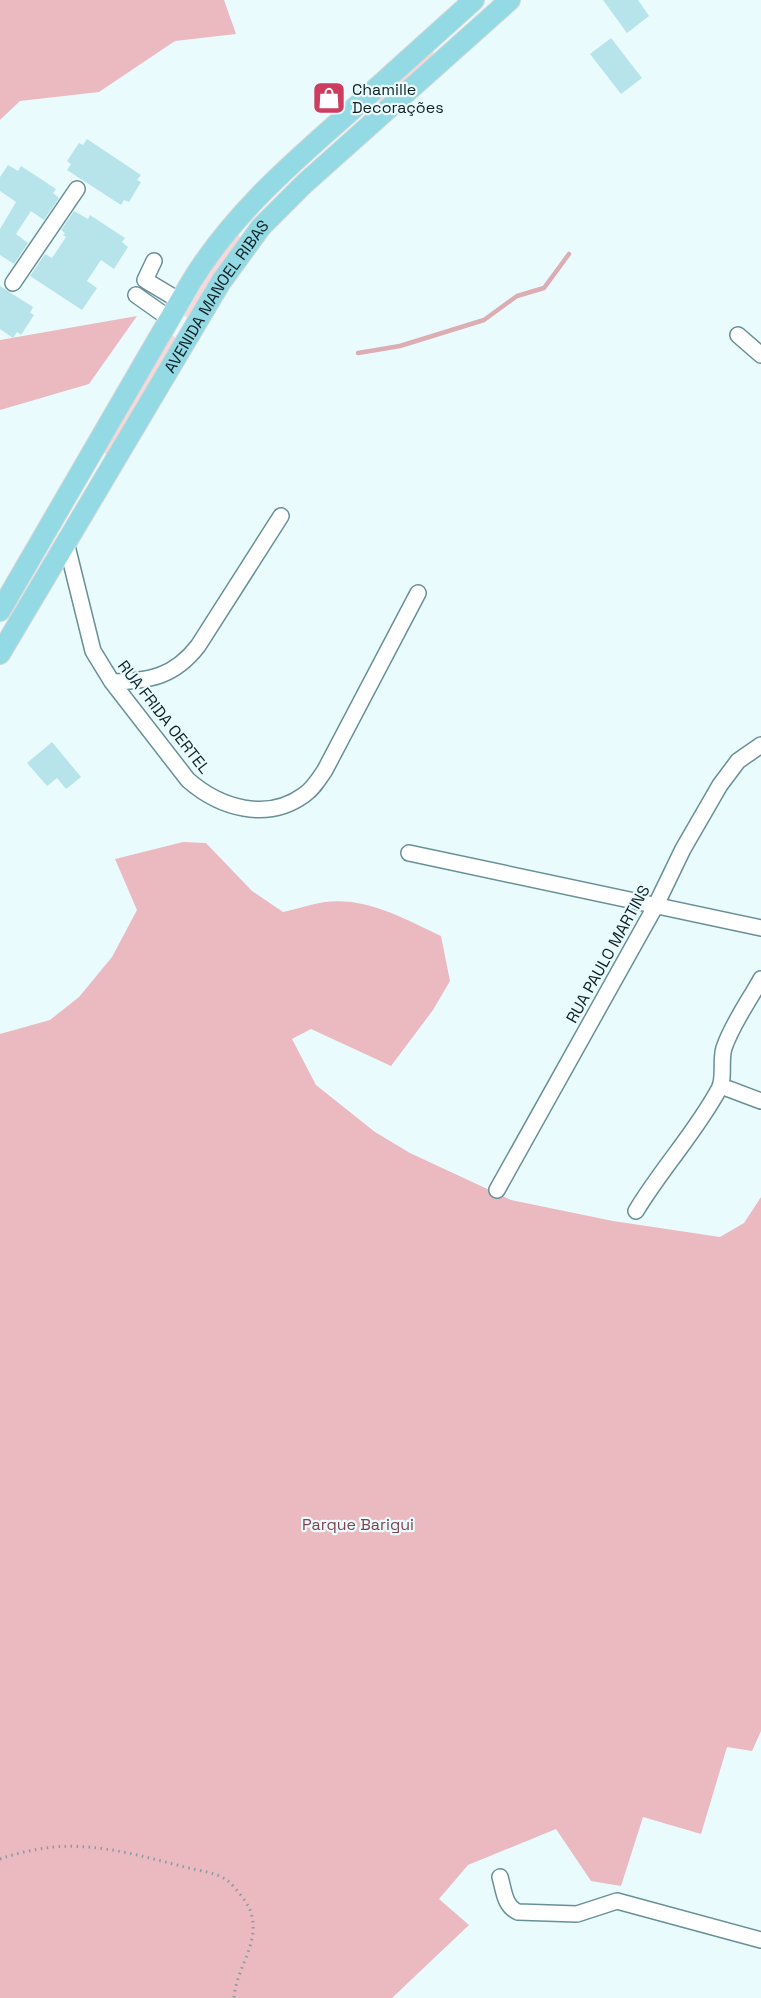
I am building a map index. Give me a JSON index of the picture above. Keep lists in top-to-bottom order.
{
  "streets": {
    "main road": ["AVENIDA MANOEL RIBAS"],
    "street": ["RUA FRIDA OERTEL", "RUA PAULO MARTINS"]
  },
  "crossings": [
    ["AVENIDA MANOEL RIBAS", "RUA FRIDA OERTEL"]
  ],
  "parks": ["Parque Barigui"],
  "places": {
    "shop": ["Chamille Decorações"]
  }
}
